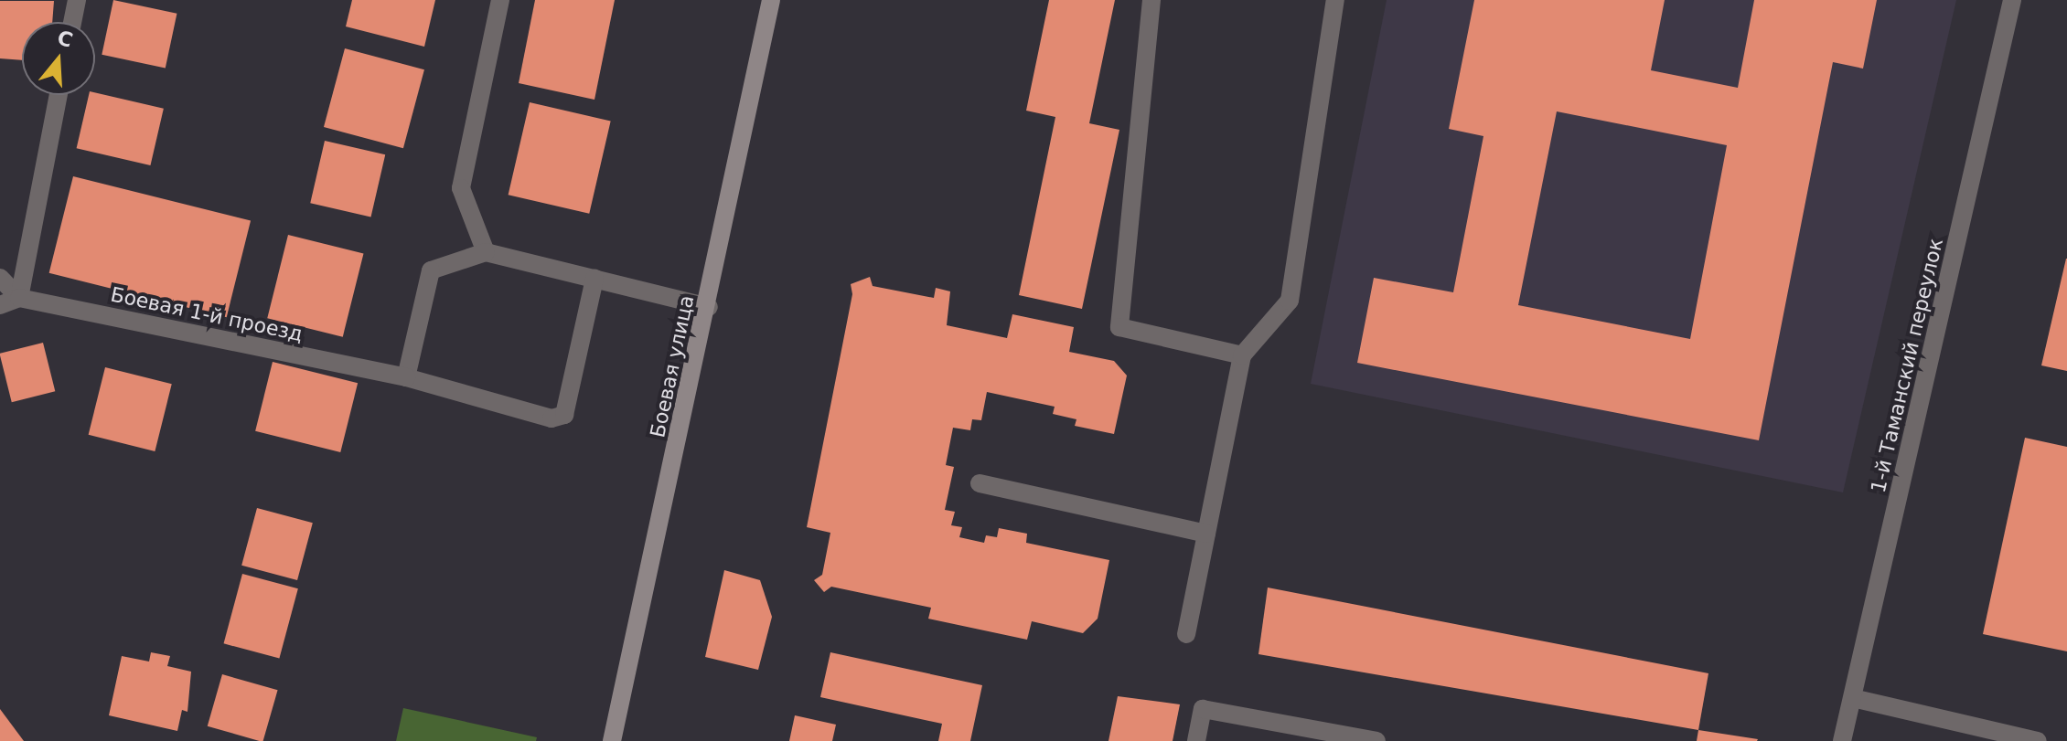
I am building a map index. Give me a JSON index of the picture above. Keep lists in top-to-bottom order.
{
  "streets": {
    "main road": ["Боевая улица"],
    "street": ["Боевая 1-й проезд", "1-й Таманский переулок"]
  },
  "north": "top"
}
